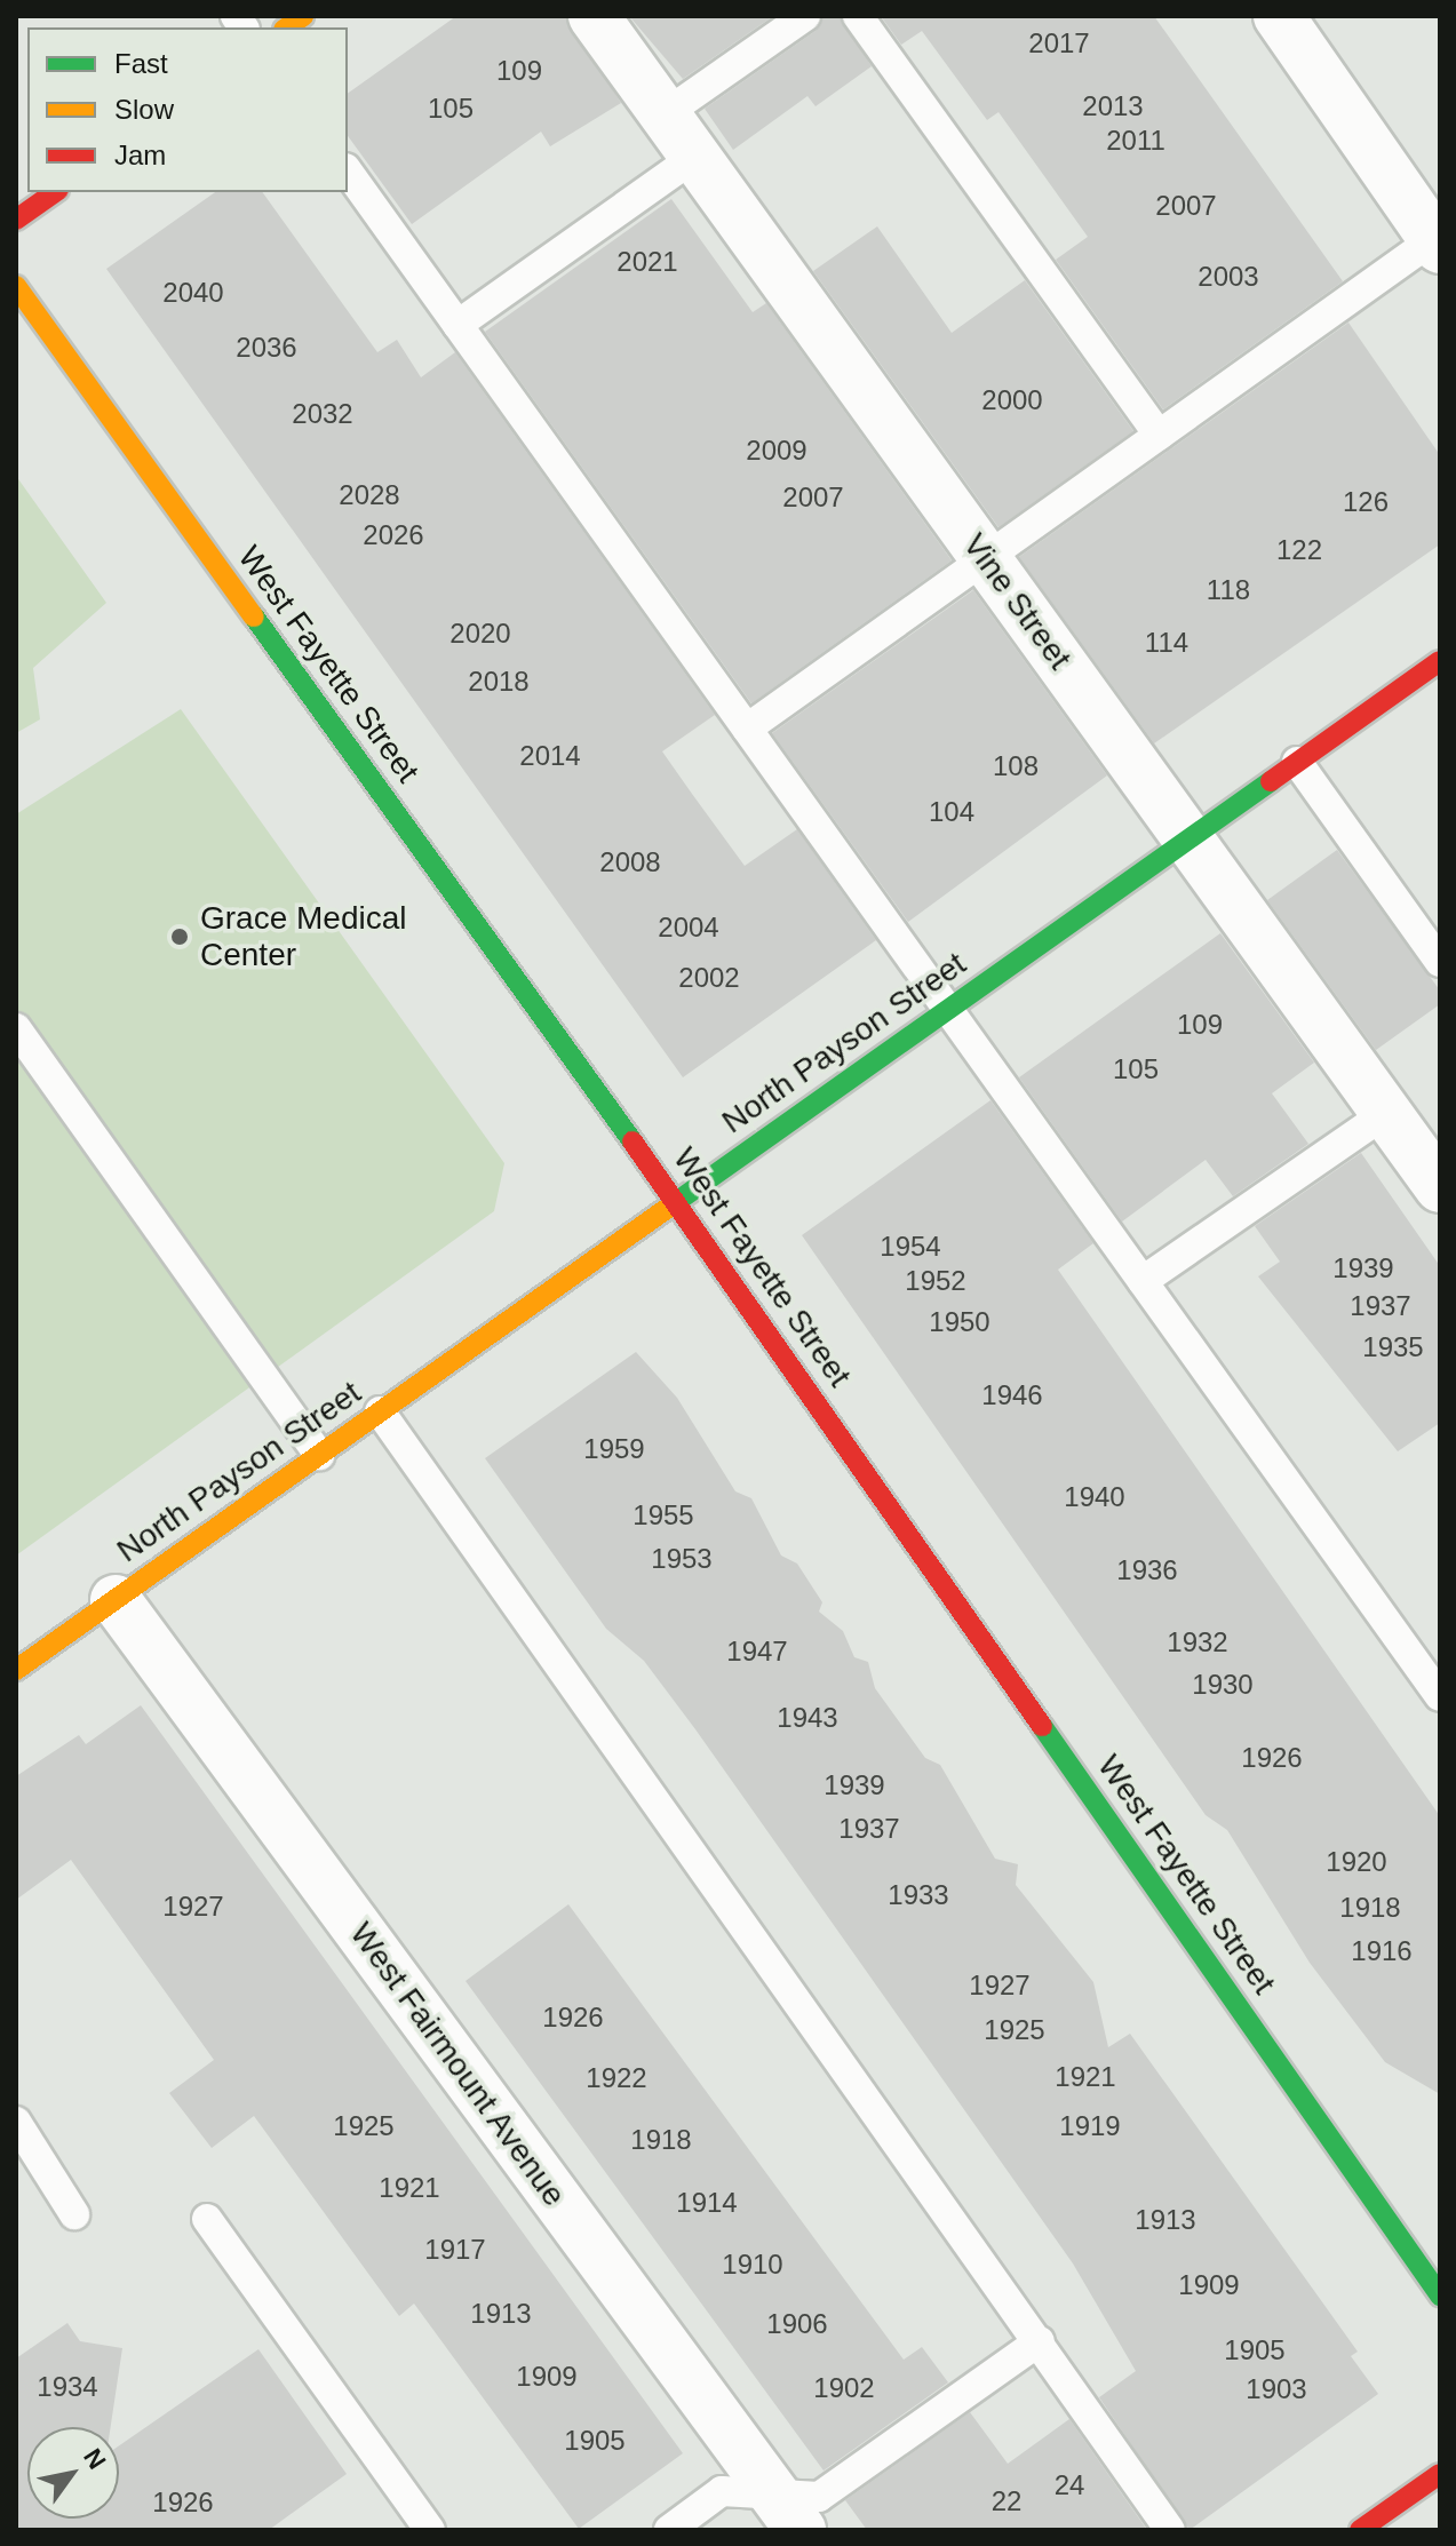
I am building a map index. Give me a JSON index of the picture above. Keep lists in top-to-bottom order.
{
  "streets": {
    "street": [
      "Vine Street",
      "West Fayette Street",
      "North Payson Street",
      "West Fairmount Avenue"
    ]
  },
  "crossings": [
    ["Vine Street", "North Payson Street"],
    ["West Fayette Street", "North Payson Street"],
    ["North Payson Street", "West Fairmount Avenue"]
  ],
  "places": ["Grace Medical Center"],
  "house_numbers": [
    "2017",
    "109",
    "2013",
    "105",
    "2011",
    "2007",
    "2021",
    "2003",
    "2040",
    "2036",
    "2000",
    "2032",
    "2009",
    "2028",
    "2007",
    "126",
    "2026",
    "122",
    "118",
    "2020",
    "114",
    "2018",
    "2014",
    "108",
    "104",
    "2008",
    "2004",
    "2002",
    "109",
    "105",
    "1954",
    "1939",
    "1952",
    "1937",
    "1950",
    "1935",
    "1946",
    "1959",
    "1940",
    "1955",
    "1953",
    "1936",
    "1932",
    "1947",
    "1930",
    "1943",
    "1926",
    "1939",
    "1937",
    "1920",
    "1933",
    "1927",
    "1918",
    "1916",
    "1927",
    "1926",
    "1925",
    "1921",
    "1922",
    "1925",
    "1919",
    "1918",
    "1921",
    "1914",
    "1913",
    "1917",
    "1910",
    "1909",
    "1913",
    "1906",
    "1905",
    "1909",
    "1934",
    "1902",
    "1903",
    "1905",
    "24",
    "22",
    "1926"
  ],
  "legend": ["Fast", "Slow", "Jam"],
  "north": "top right"
}
